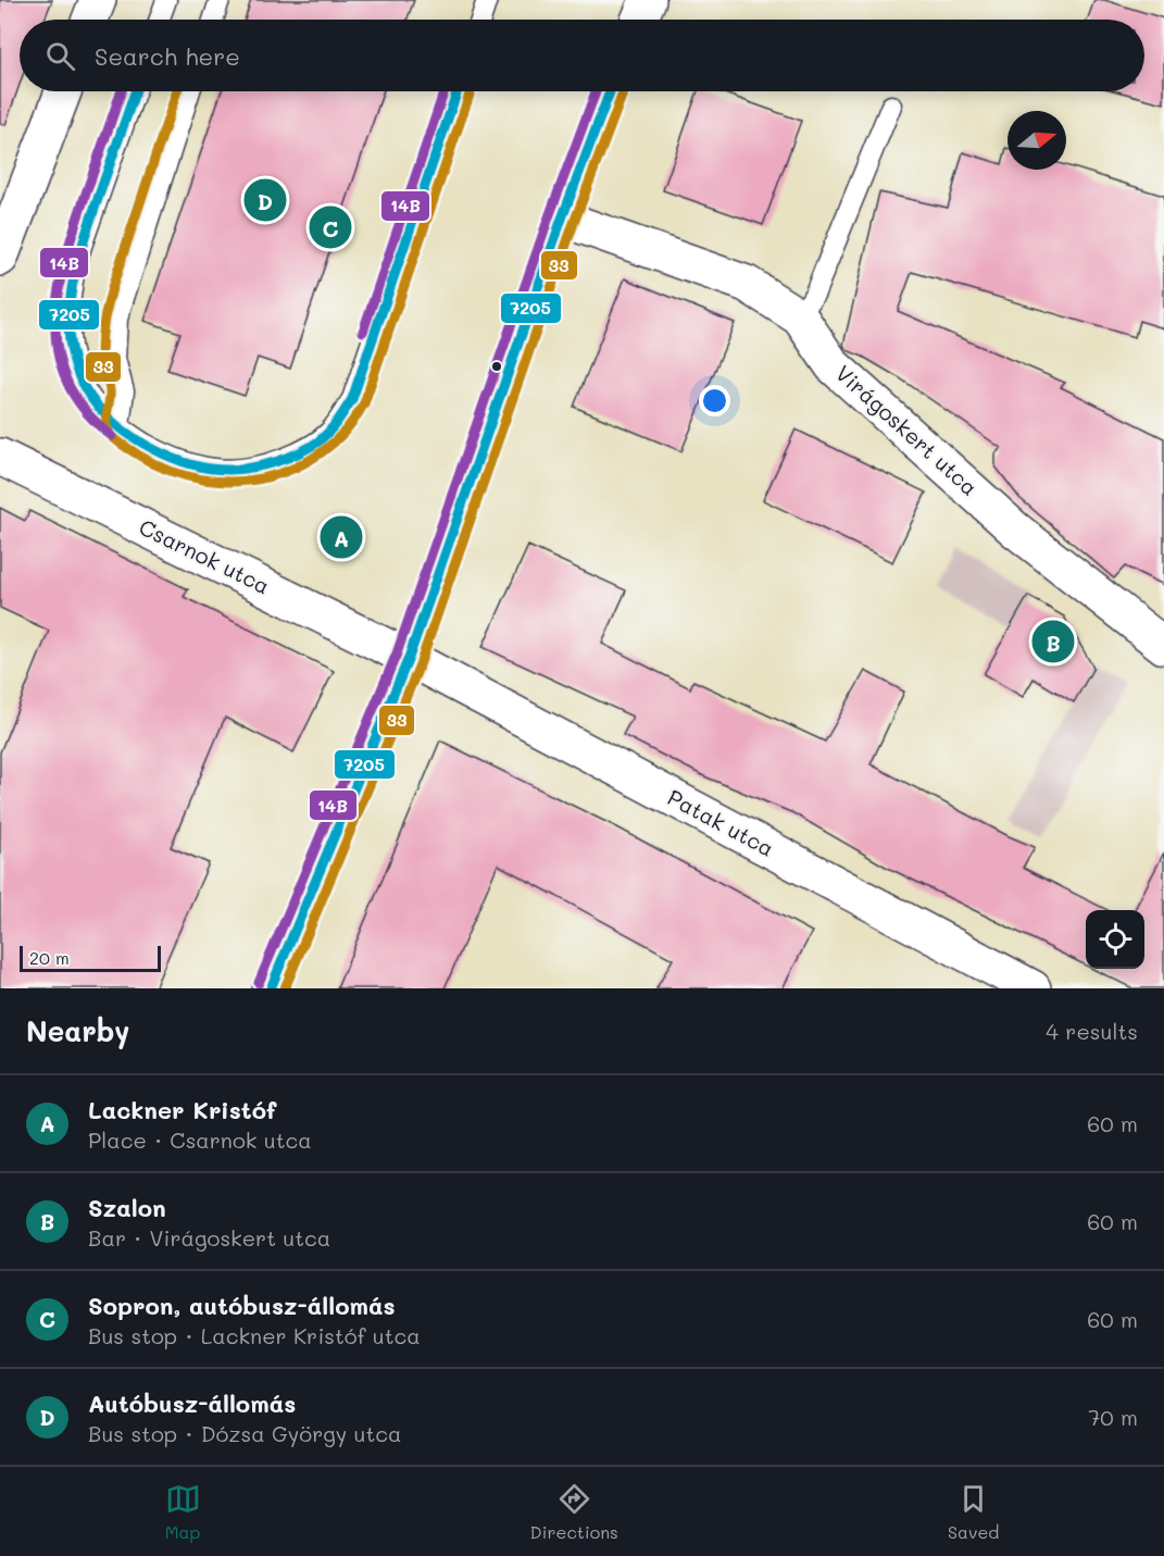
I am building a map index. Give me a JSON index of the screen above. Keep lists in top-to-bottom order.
{
  "streets": {
    "street": ["Virágoskert utca", "Csarnok utca", "Patak utca"]
  },
  "crossings": [
    ["Csarnok utca", "Patak utca"]
  ],
  "lines": ["transit line 7205", "transit line 33", "transit line 14B"],
  "scale_bar": "20 m",
  "north": "right",
  "page": {
    "search": "Search here",
    "pins": [
      "D",
      "C",
      "A",
      "B"
    ],
    "scale": "20 m",
    "heading": ["Nearby", "4 results"],
    "list": [
      {
        "mark": "A",
        "name": "Lackner Kristóf",
        "note": "Place · Csarnok utca",
        "value": "60 m"
      },
      {
        "mark": "B",
        "name": "Szalon",
        "note": "Bar · Virágoskert utca",
        "value": "60 m"
      },
      {
        "mark": "C",
        "name": "Sopron, autóbusz-állomás",
        "note": "Bus stop · Lackner Kristóf utca",
        "value": "60 m"
      },
      {
        "mark": "D",
        "name": "Autóbusz-állomás",
        "note": "Bus stop · Dózsa György utca",
        "value": "70 m"
      }
    ],
    "nav": ["Map", "Directions", "Saved"]
  }
}
